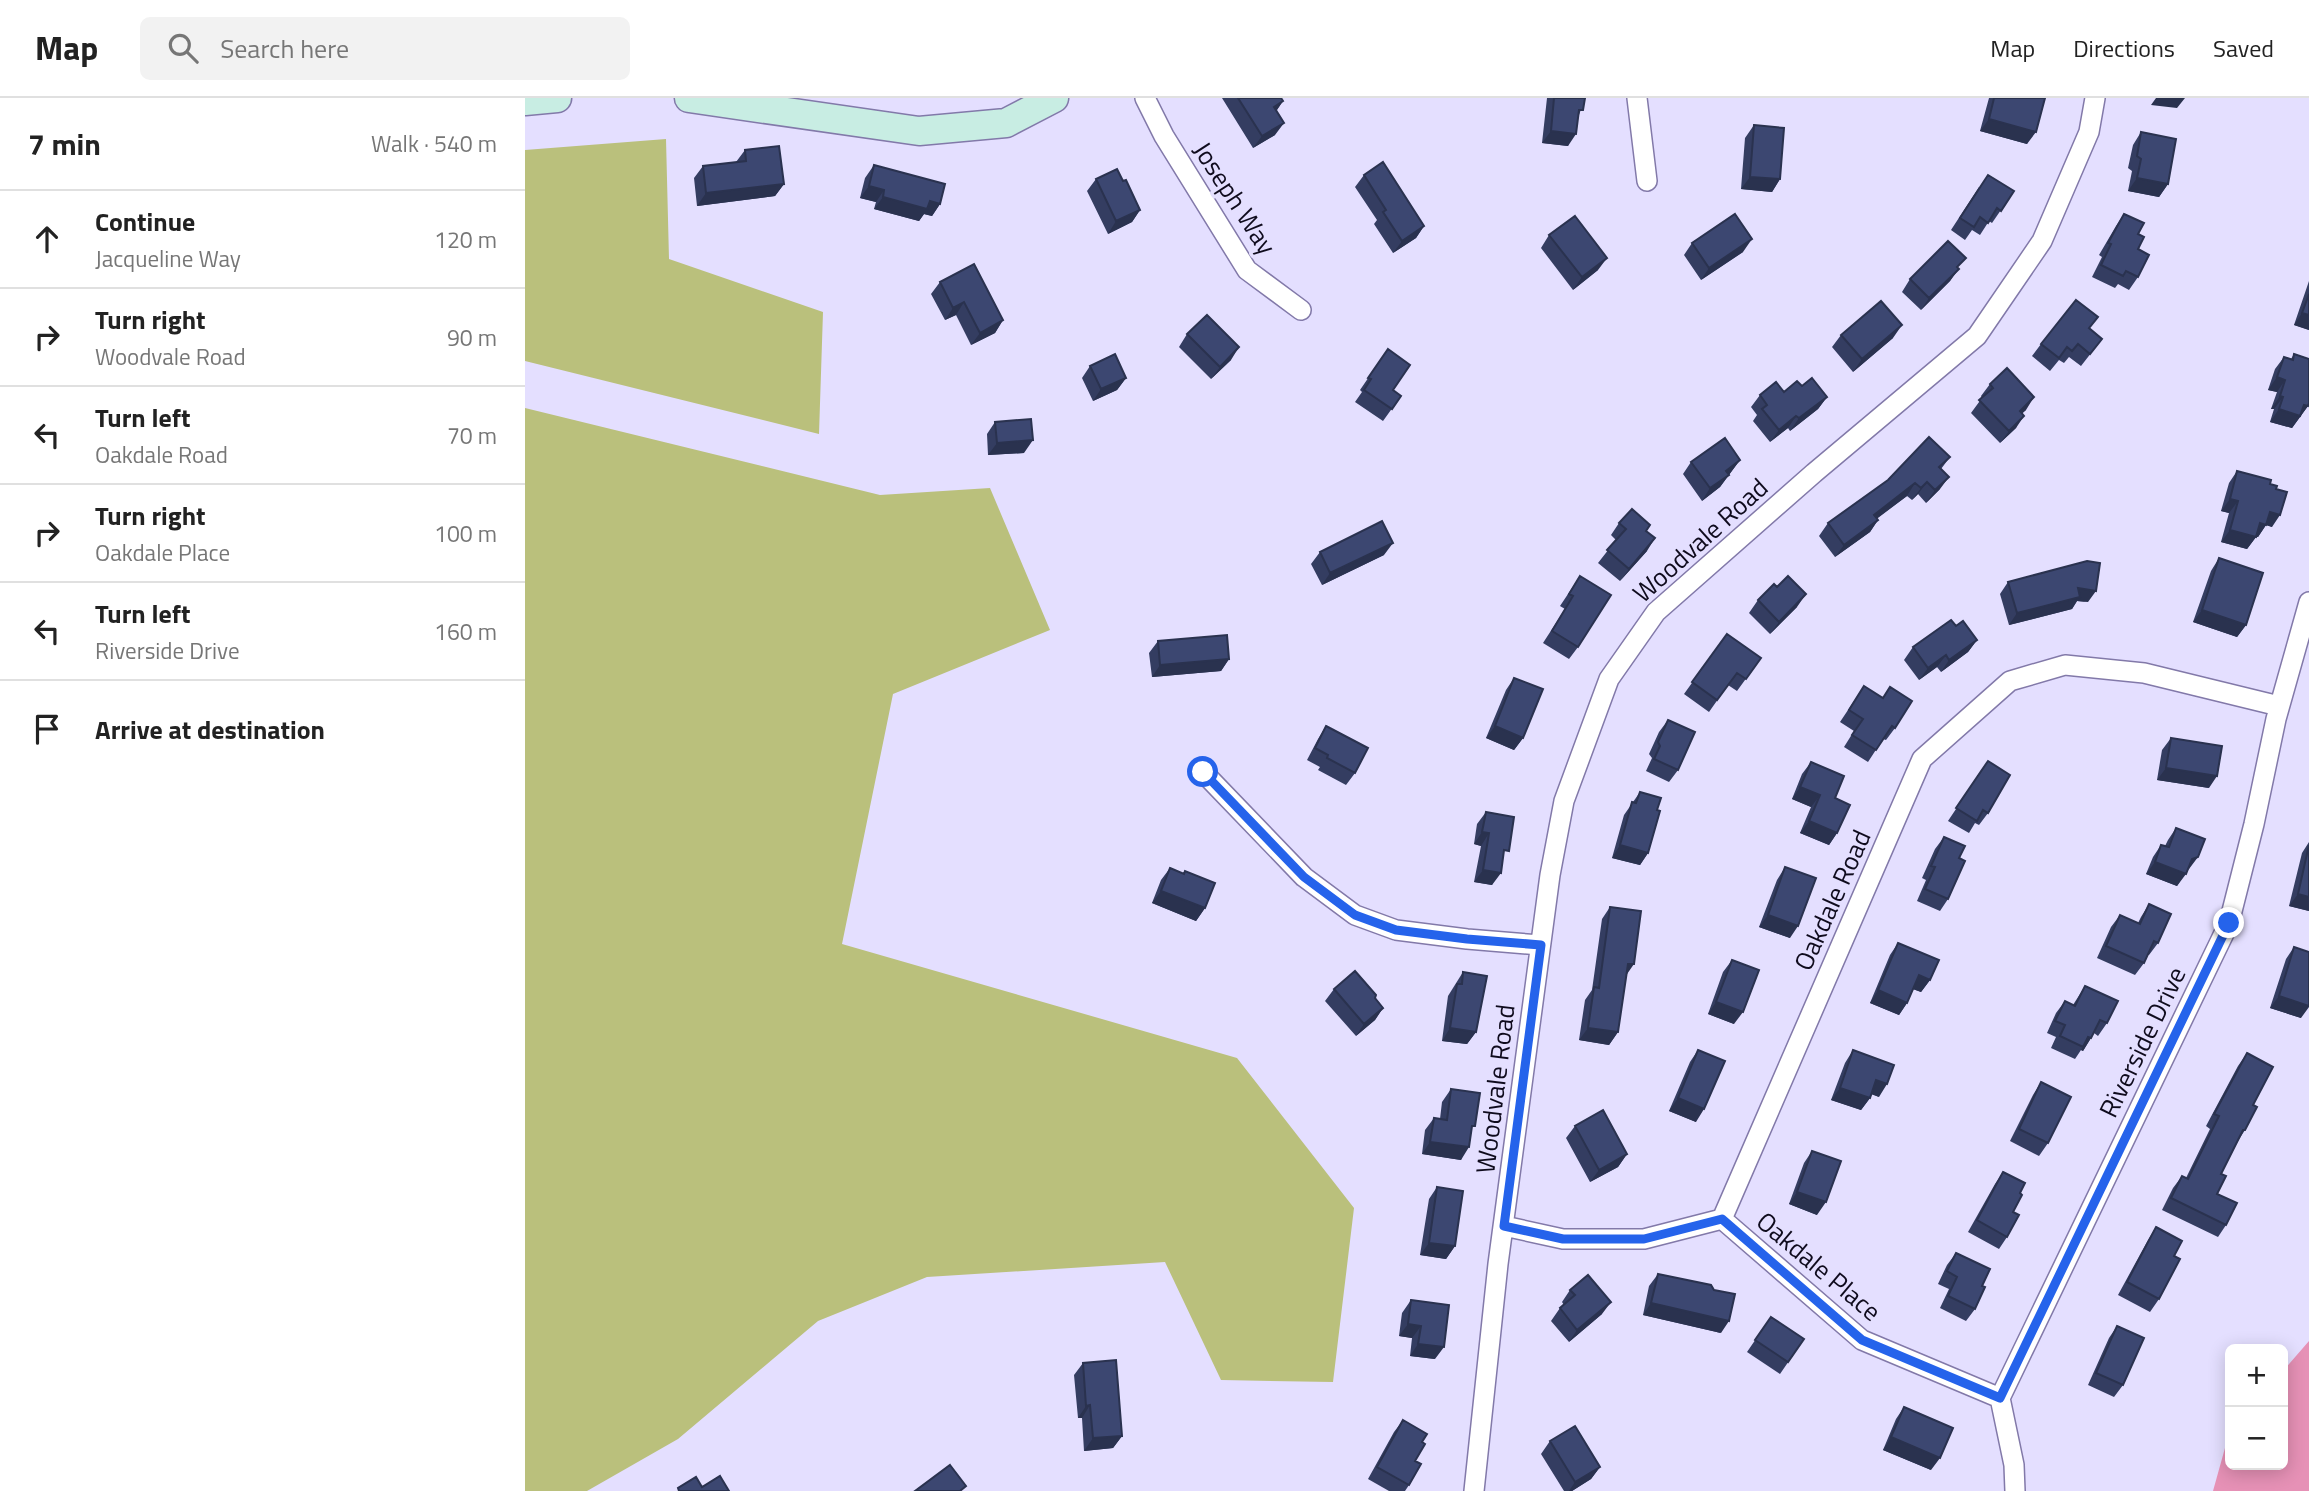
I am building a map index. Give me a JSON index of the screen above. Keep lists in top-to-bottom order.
{
  "streets": {
    "street": [
      "Joseph Way",
      "Woodvale Road",
      "Oakdale Road",
      "Riverside Drive",
      "Oakdale Place"
    ]
  },
  "crossings": [
    ["Oakdale Road", "Riverside Drive"],
    ["Oakdale Road", "Oakdale Place"],
    ["Riverside Drive", "Oakdale Place"]
  ],
  "page": {
    "header": "Map",
    "search": "Search here",
    "nav": ["Map", "Directions", "Saved"],
    "heading": ["7 min", "Walk · 540 m"],
    "list": [
      ["Continue", "Jacqueline Way", "120 m"],
      ["Turn right", "Woodvale Road", "90 m"],
      ["Turn left", "Oakdale Road", "70 m"],
      ["Turn right", "Oakdale Place", "100 m"],
      ["Turn left", "Riverside Drive", "160 m"],
      "Arrive at destination"
    ],
    "map_buttons": ["+", "−"]
  }
}
